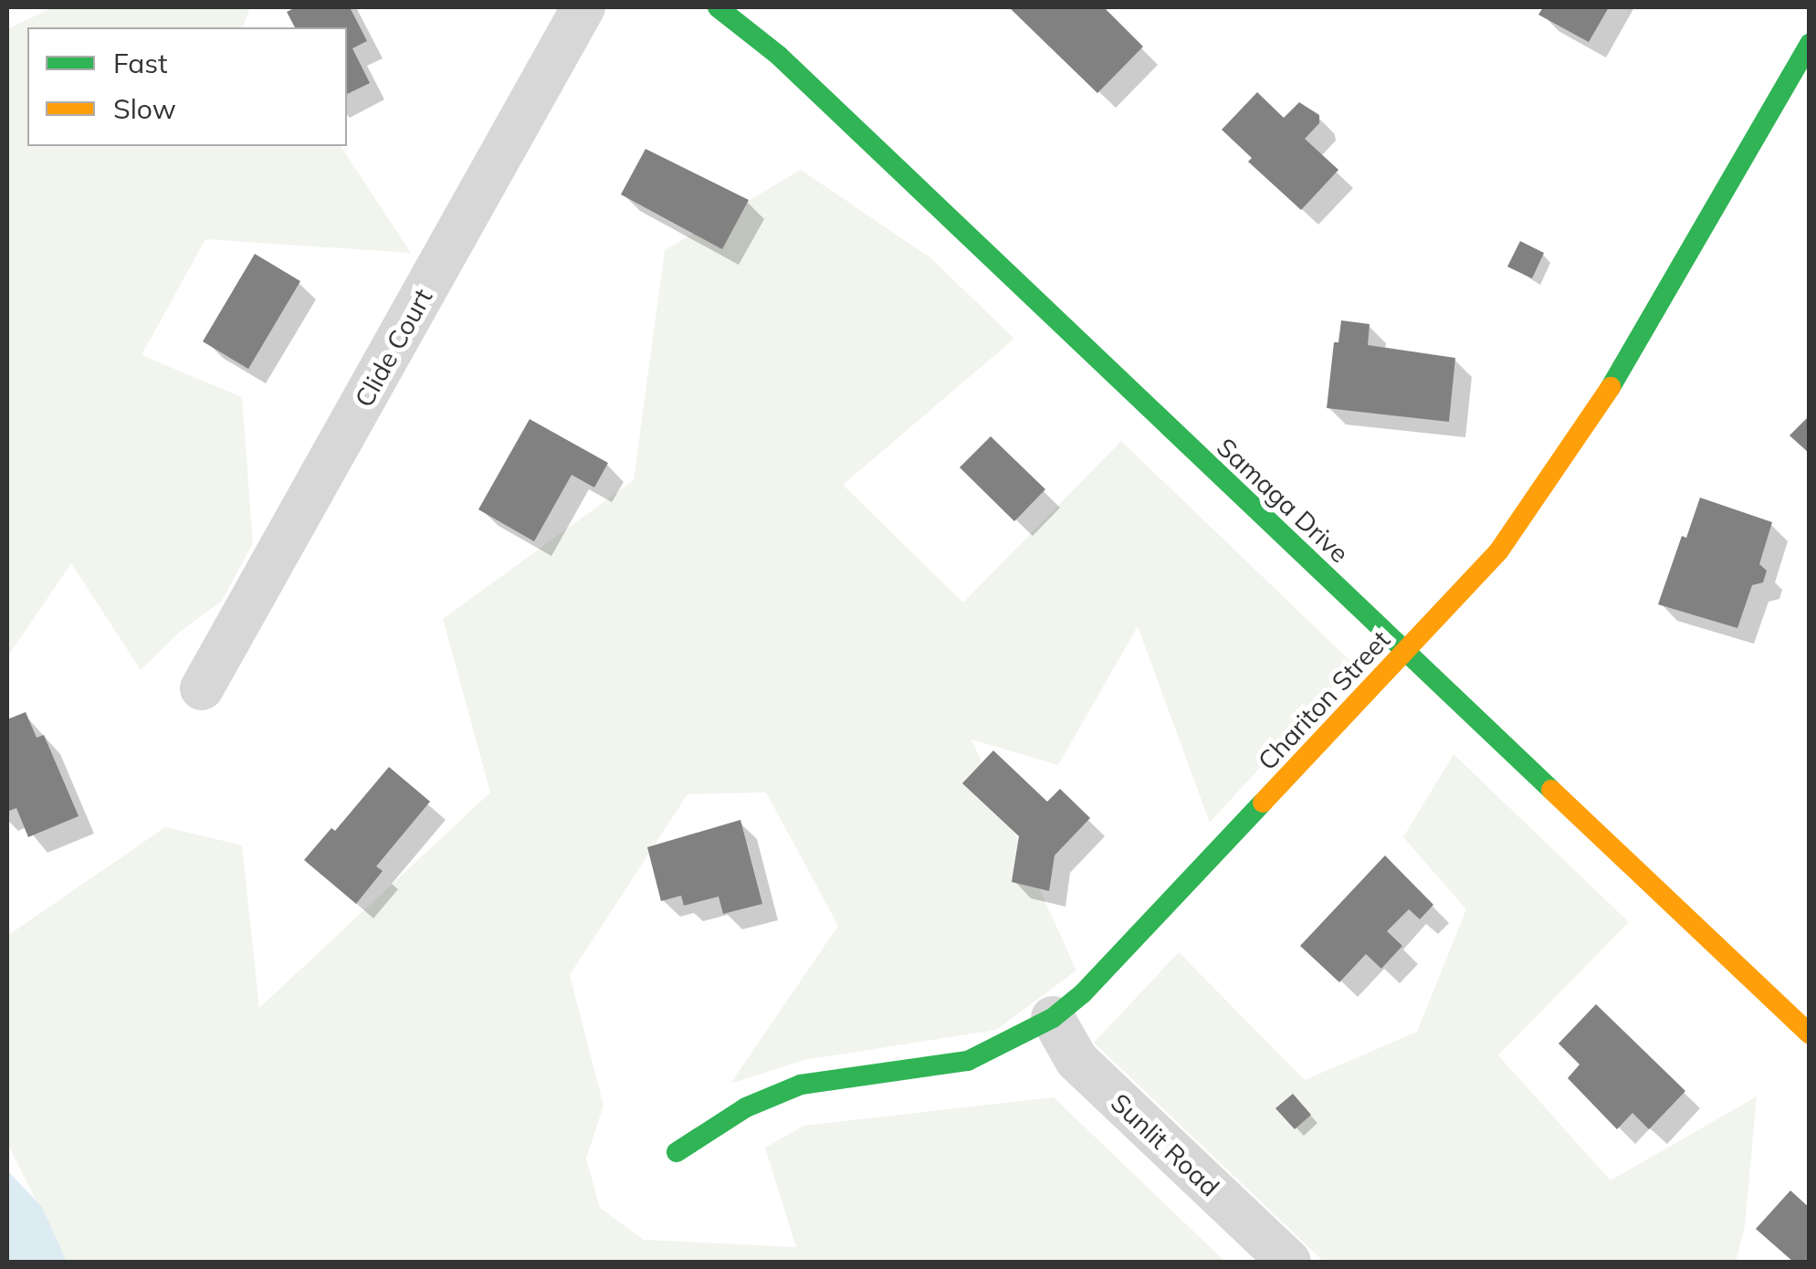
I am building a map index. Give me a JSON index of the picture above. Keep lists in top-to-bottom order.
{
  "streets": {
    "street": [
      "Clide Court",
      "Samaga Drive",
      "Chariton Street",
      "Sunlit Road"
    ]
  },
  "crossings": [
    ["Samaga Drive", "Chariton Street"],
    ["Chariton Street", "Sunlit Road"]
  ],
  "legend": ["Fast", "Slow"]
}
